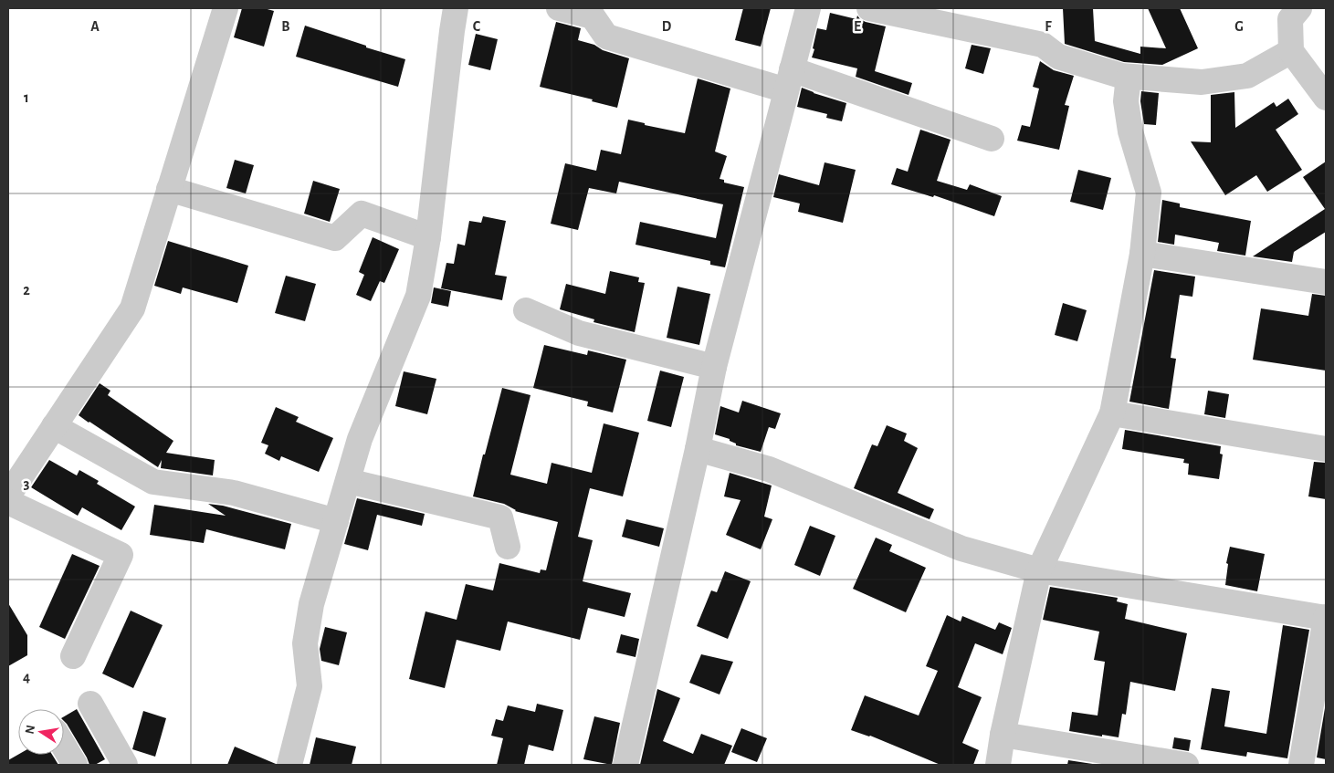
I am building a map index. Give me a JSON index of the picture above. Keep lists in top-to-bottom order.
{
  "north": "left",
  "grid": {
    "columns": [
      "A",
      "B",
      "C",
      "D",
      "E",
      "F",
      "G"
    ],
    "rows": [
      "1",
      "2",
      "3",
      "4"
    ]
  }
}
